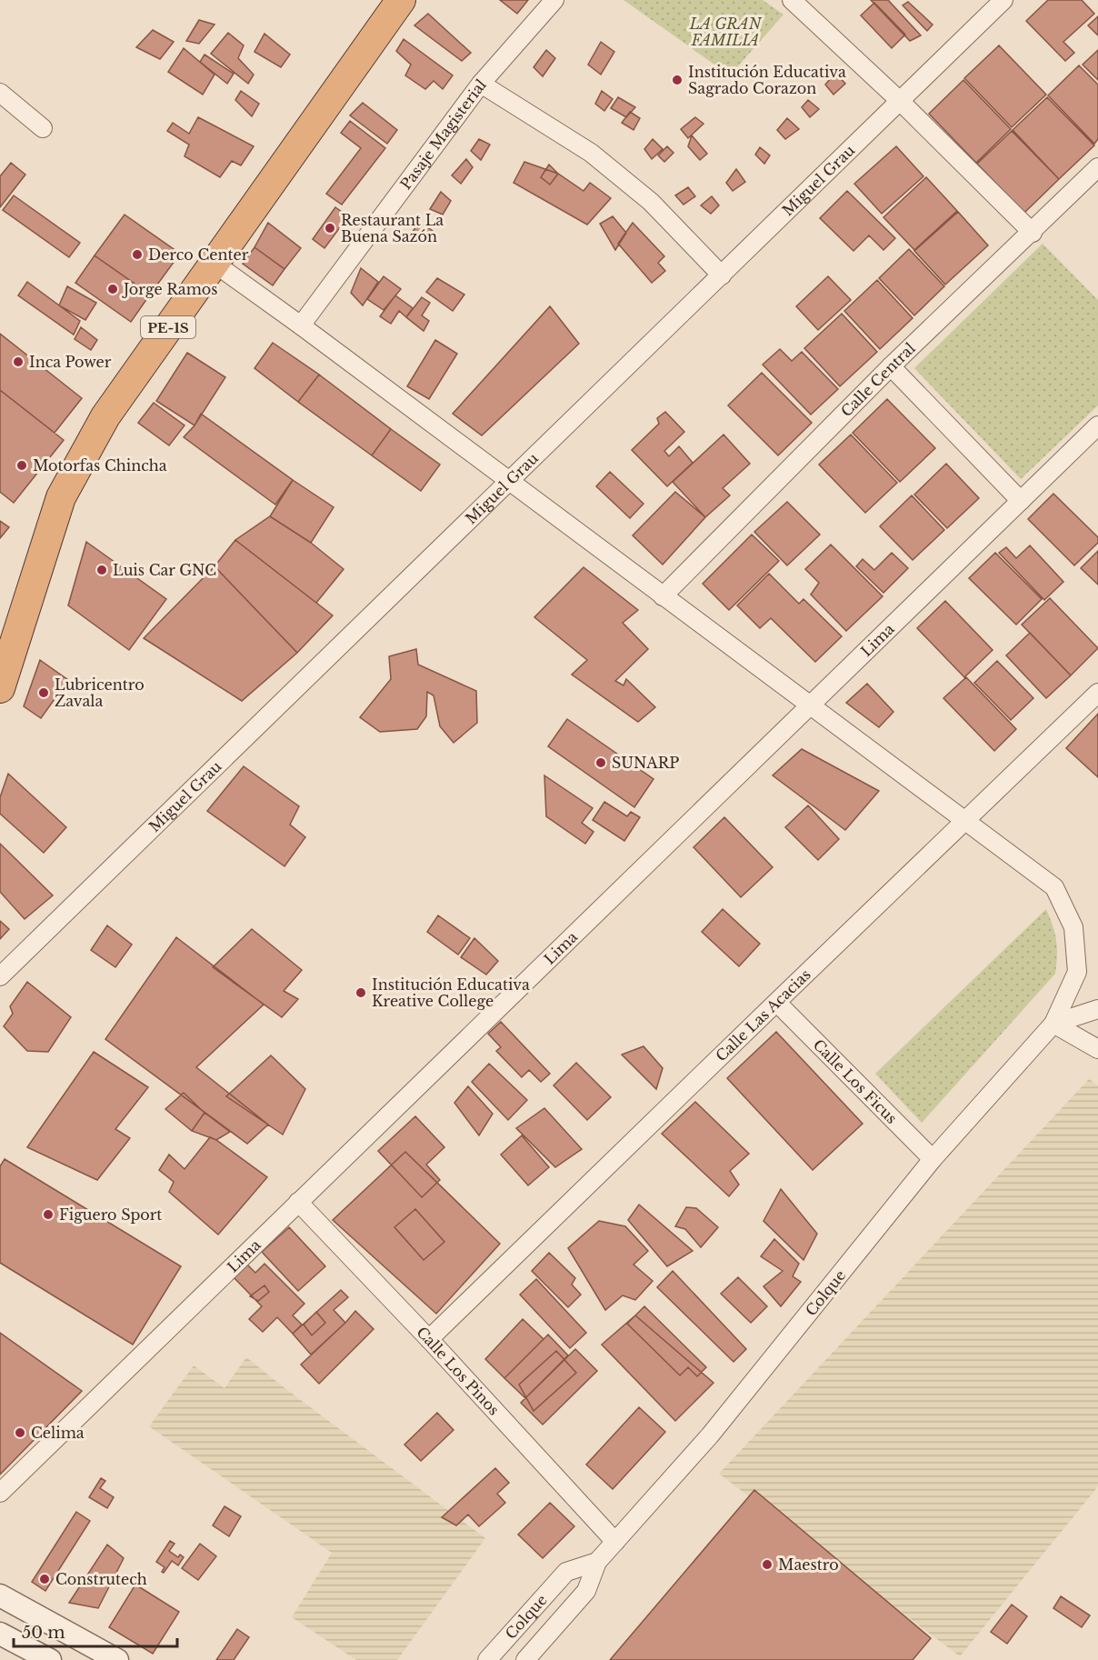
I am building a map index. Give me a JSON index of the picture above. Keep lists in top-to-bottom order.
{
  "streets": {
    "highway": ["PE-1S"],
    "street": [
      "Pasaje Magisterial",
      "Miguel Grau",
      "Calle Central",
      "Lima",
      "Calle Las Acacias",
      "Calle Los Ficus",
      "Colque",
      "Calle Los Pinos"
    ]
  },
  "crossings": [
    ["Lima", "Calle Los Pinos"],
    ["Calle Las Acacias", "Calle Los Ficus"],
    ["Calle Las Acacias", "Calle Los Pinos"],
    ["Calle Los Ficus", "Colque"],
    ["Colque", "Calle Los Pinos"]
  ],
  "parks": ["LA GRAN FAMILIA"],
  "places": [
    "Institución Educativa Sagrado Corazon",
    "Restaurant La Buena Sazón",
    "Derco Center",
    "Jorge Ramos",
    "Inca Power",
    "Motorfas Chincha",
    "Luis Car GNC",
    "Lubricentro Zavala",
    "SUNARP",
    "Institución Educativa Kreative College",
    "Figuero Sport",
    "Celima",
    "Maestro",
    "Construtech"
  ],
  "scale_bar": "50 m"
}
